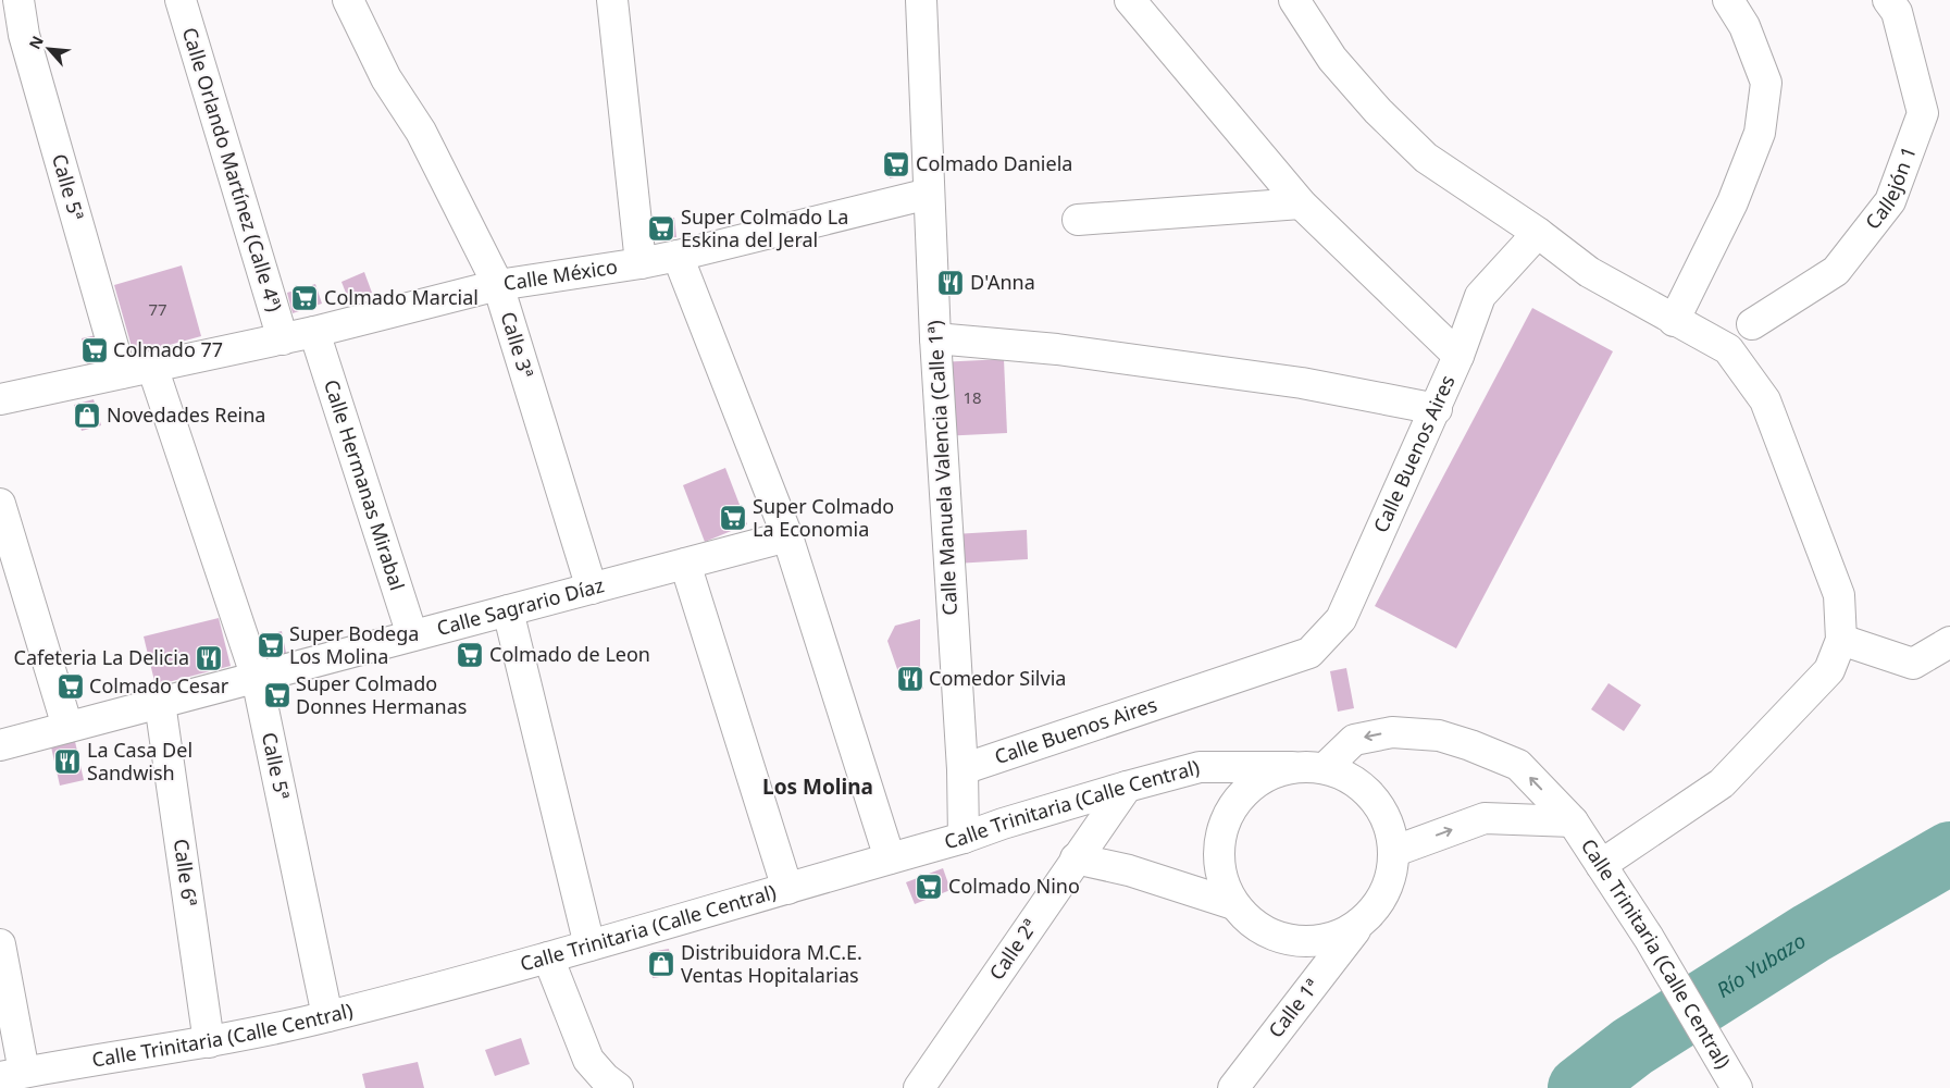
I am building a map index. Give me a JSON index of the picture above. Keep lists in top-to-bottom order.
{
  "streets": {
    "street": [
      "Calle Orlando Martínez (Calle 4ª)",
      "Callejón 1",
      "Calle 5ª",
      "Calle México",
      "Calle 3ª",
      "Calle Buenos Aires",
      "Calle Manuela Valencia (Calle 1ª)",
      "Calle Hermanas Mirabal",
      "Calle Sagrario Díaz",
      "Calle Trinitaria (Calle Central)",
      "Calle 6ª",
      "Calle 2ª",
      "Calle 1ª"
    ]
  },
  "crossings": [
    ["Calle Orlando Martínez (Calle 4ª)", "Calle México"],
    ["Calle 5ª", "Calle México"],
    ["Calle 5ª", "Calle Sagrario Díaz"],
    ["Calle 5ª", "Calle Trinitaria (Calle Central)"],
    ["Calle México", "Calle 3ª"],
    ["Calle México", "Calle Manuela Valencia (Calle 1ª)"],
    ["Calle México", "Calle Hermanas Mirabal"],
    ["Calle 3ª", "Calle Sagrario Díaz"],
    ["Calle Buenos Aires", "Calle Manuela Valencia (Calle 1ª)"],
    ["Calle Manuela Valencia (Calle 1ª)", "Calle Trinitaria (Calle Central)"],
    ["Calle Hermanas Mirabal", "Calle Sagrario Díaz"],
    ["Calle Sagrario Díaz", "Calle 6ª"],
    ["Calle Trinitaria (Calle Central)", "Calle 6ª"],
    ["Calle Trinitaria (Calle Central)", "Calle 2ª"],
    ["Calle Trinitaria (Calle Central)", "Calle 1ª"]
  ],
  "districts": ["Los Molina"],
  "water": ["Río Yubazo"],
  "places": {
    "supermarket": [
      "Colmado Daniela",
      "Super Colmado La Eskina del Jeral",
      "Colmado Marcial",
      "Colmado 77",
      "Super Colmado La Economia",
      "Super Bodega Los Molina",
      "Colmado de Leon",
      "Colmado Cesar",
      "Super Colmado Donnes Hermanas",
      "Colmado Nino"
    ],
    "restaurant": [
      "D'Anna",
      "Cafeteria La Delicia",
      "Comedor Silvia",
      "La Casa Del Sandwish"
    ],
    "shop": ["Novedades Reina", "Distribuidora M.C.E. Ventas Hopitalarias"]
  },
  "house_numbers": ["77", "18"],
  "north": "top left"
}
